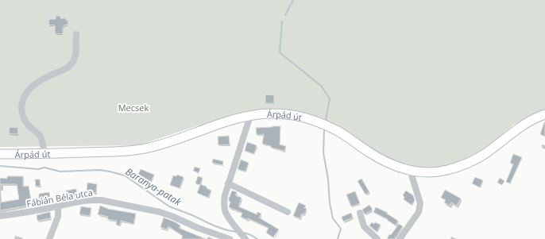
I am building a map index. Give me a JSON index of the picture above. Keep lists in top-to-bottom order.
{
  "streets": {
    "main road": ["Árpád út"],
    "street": ["Fábián Béla utca"]
  },
  "water": ["Baranya-patak"],
  "parks": ["Mecsek"]
}
